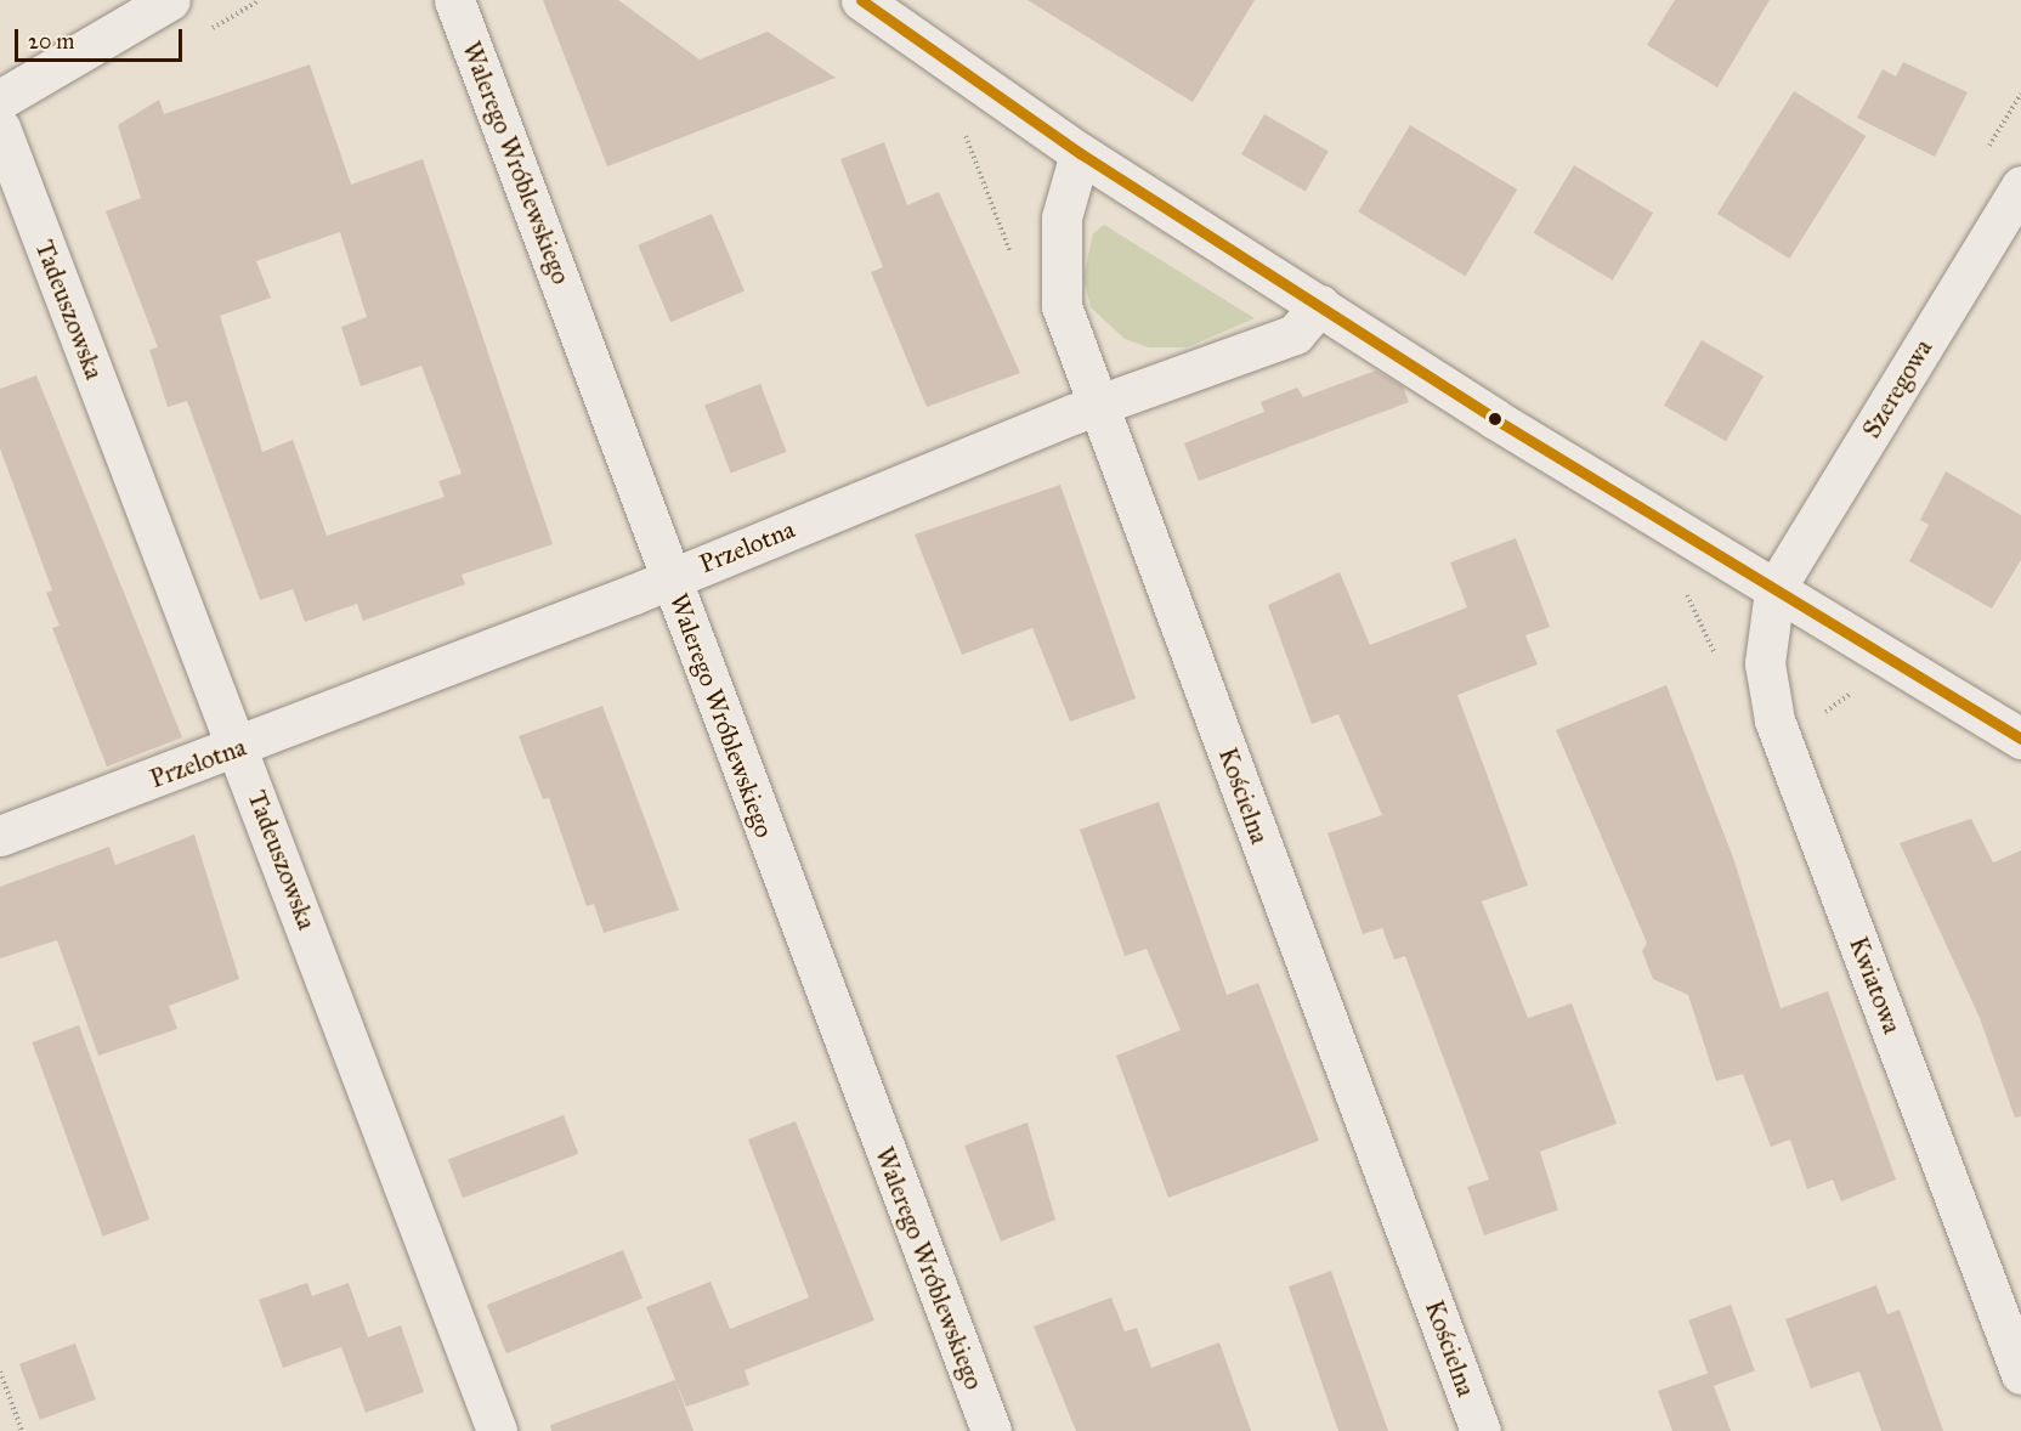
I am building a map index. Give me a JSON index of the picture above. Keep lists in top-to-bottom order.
{
  "streets": {
    "street": [
      "Walerego Wróblewskiego",
      "Tadeuszowska",
      "Szeregowa",
      "Przelotna",
      "Kościelna",
      "Kwiatowa"
    ]
  },
  "crossings": [
    ["Walerego Wróblewskiego", "Przelotna"],
    ["Tadeuszowska", "Przelotna"],
    ["Szeregowa", "Kwiatowa"],
    ["Przelotna", "Kościelna"]
  ],
  "scale_bar": "20 m"
}
